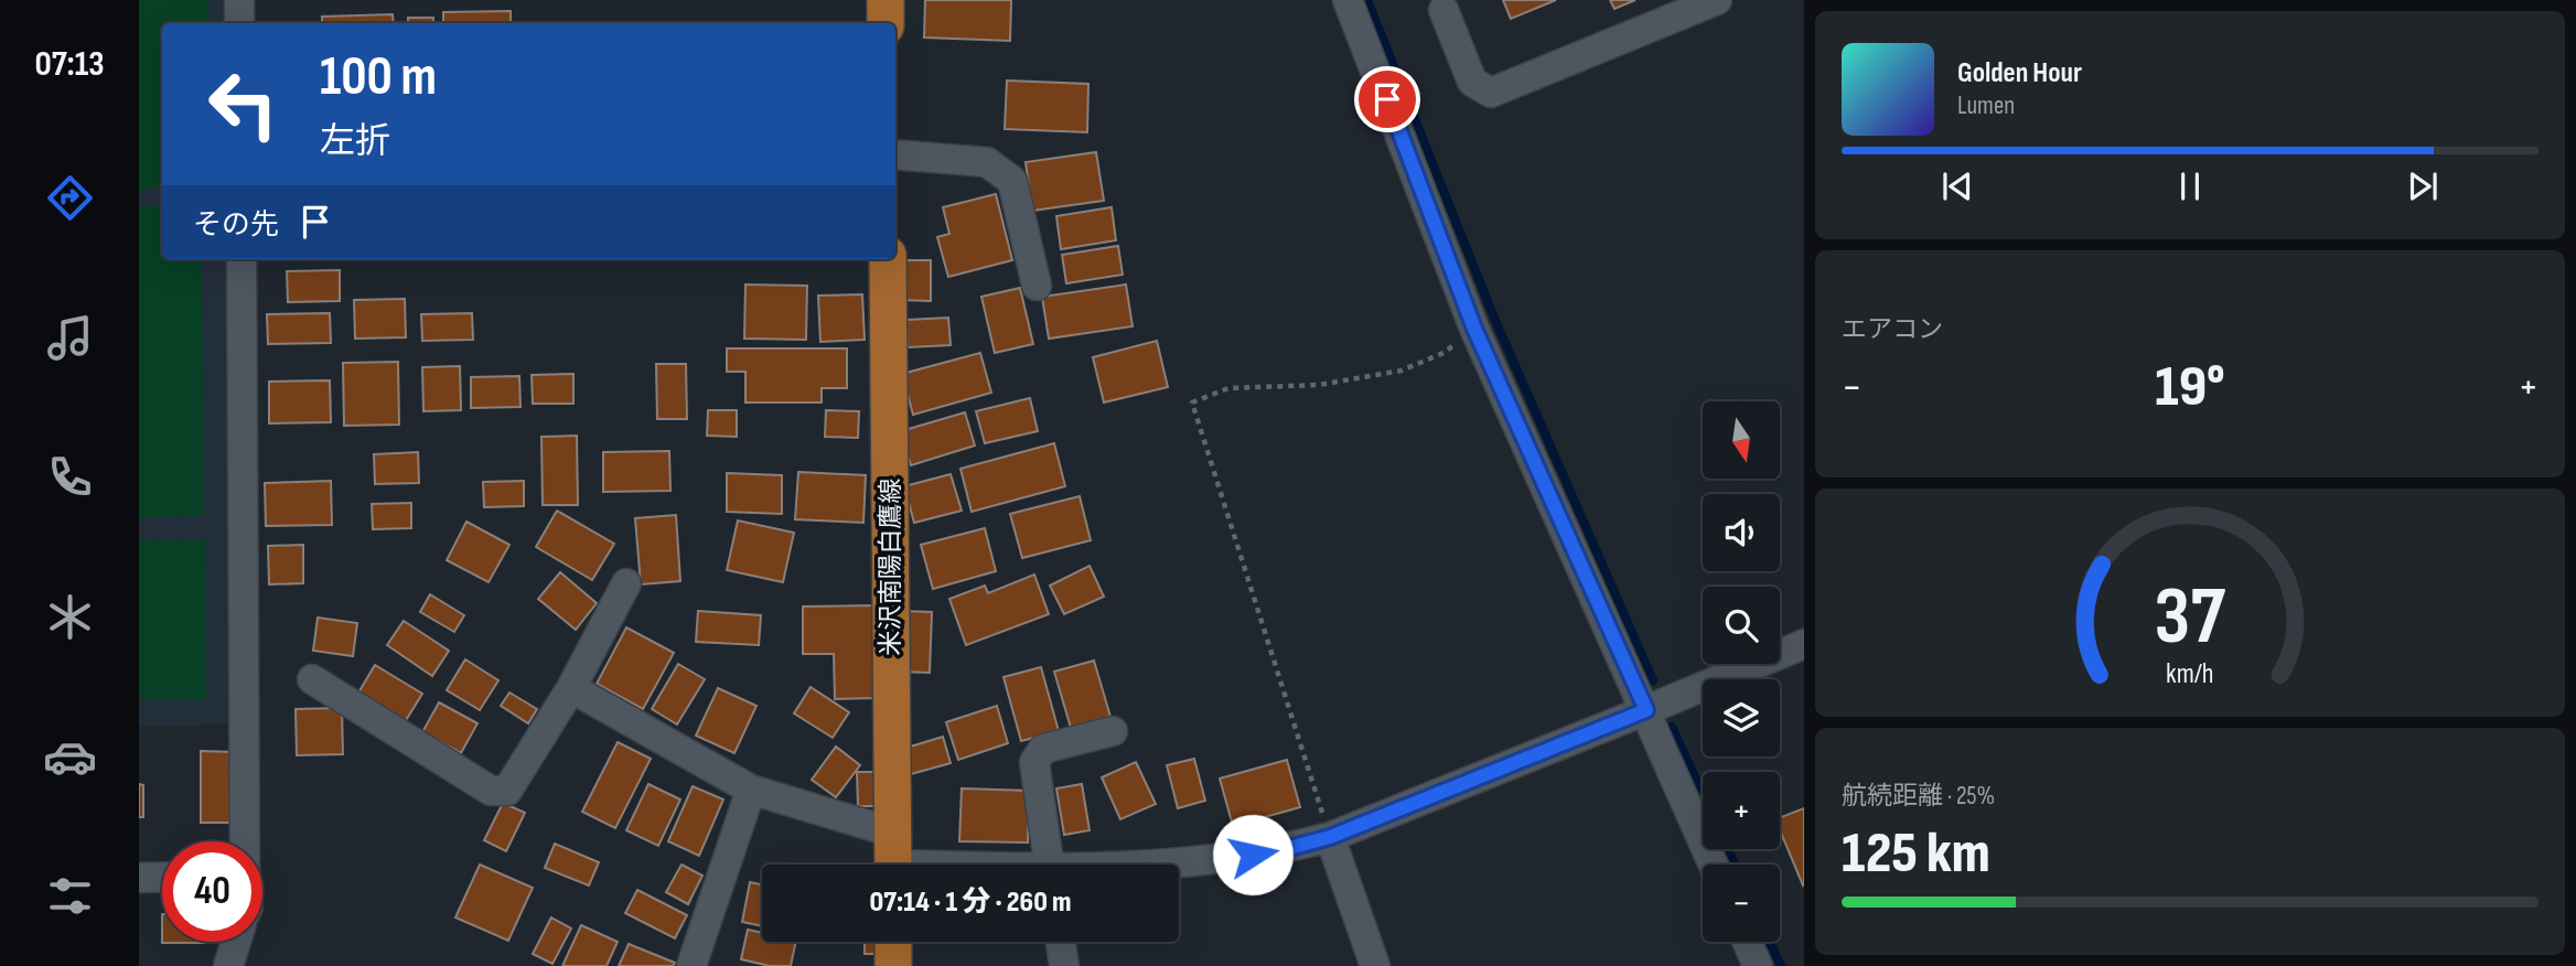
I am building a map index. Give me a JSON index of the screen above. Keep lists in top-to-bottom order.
{
  "streets": {
    "main road": ["米沢南陽白鷹線"]
  },
  "north": "bottom",
  "page": {
    "tabs": "07:13",
    "turn": ["100 m", "左折"],
    "song": ["Golden Hour", "Lumen"],
    "then": "その先",
    "tile": [
      "エアコン",
      ["航続距離 · 25%", "125 km"]
    ],
    "heat": ["−", "19°", "+"],
    "map_buttons": ["+", "−"],
    "limit": "40",
    "trip": "07:14 · 1 分 · 260 m",
    "gauge": ["37", "km/h"]
  }
}
